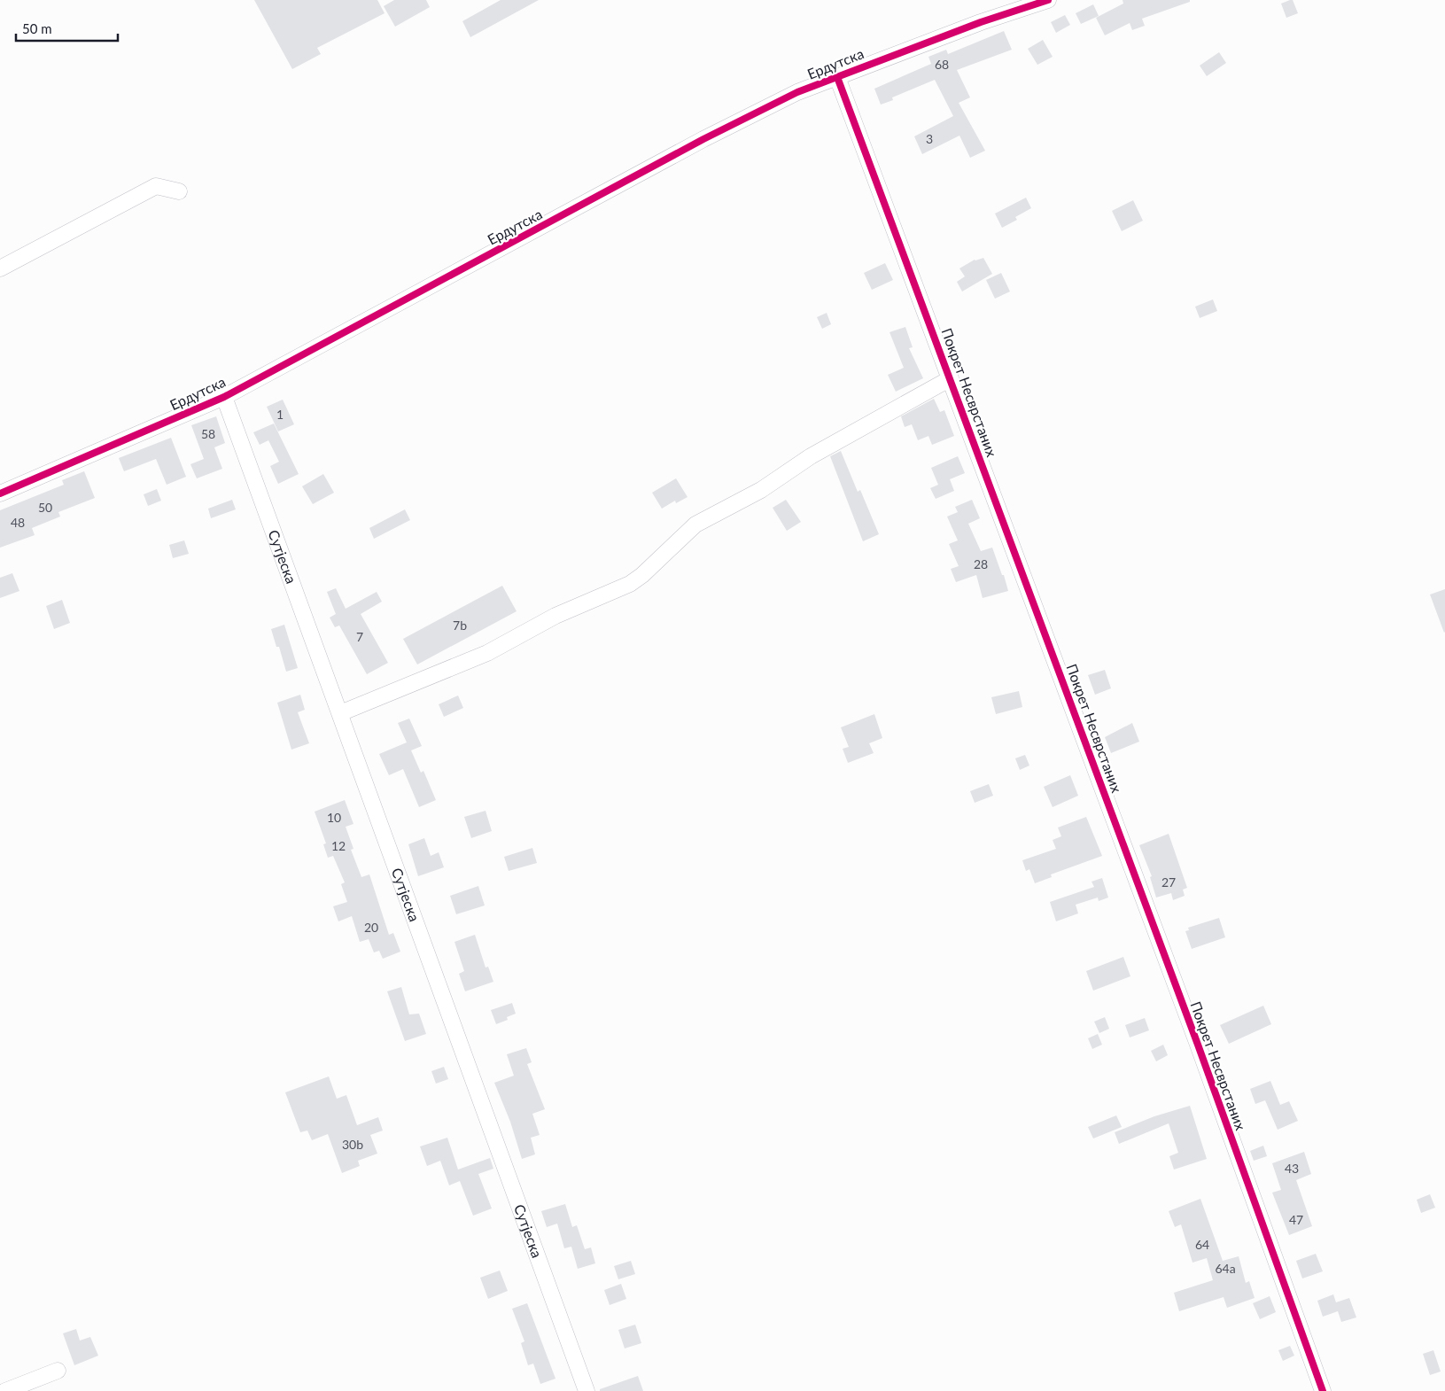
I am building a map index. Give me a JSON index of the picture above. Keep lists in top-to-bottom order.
{
  "streets": {
    "street": ["Ердутска", "Покрет Несврстаних", "Сутјеска"]
  },
  "crossings": [
    ["Ердутска", "Покрет Несврстаних"],
    ["Ердутска", "Сутјеска"]
  ],
  "house_numbers": [
    "68",
    "3",
    "1",
    "58",
    "50",
    "48",
    "28",
    "7b",
    "7",
    "10",
    "12",
    "27",
    "20",
    "30b",
    "43",
    "47",
    "64",
    "64a"
  ],
  "scale_bar": "50 m"
}
